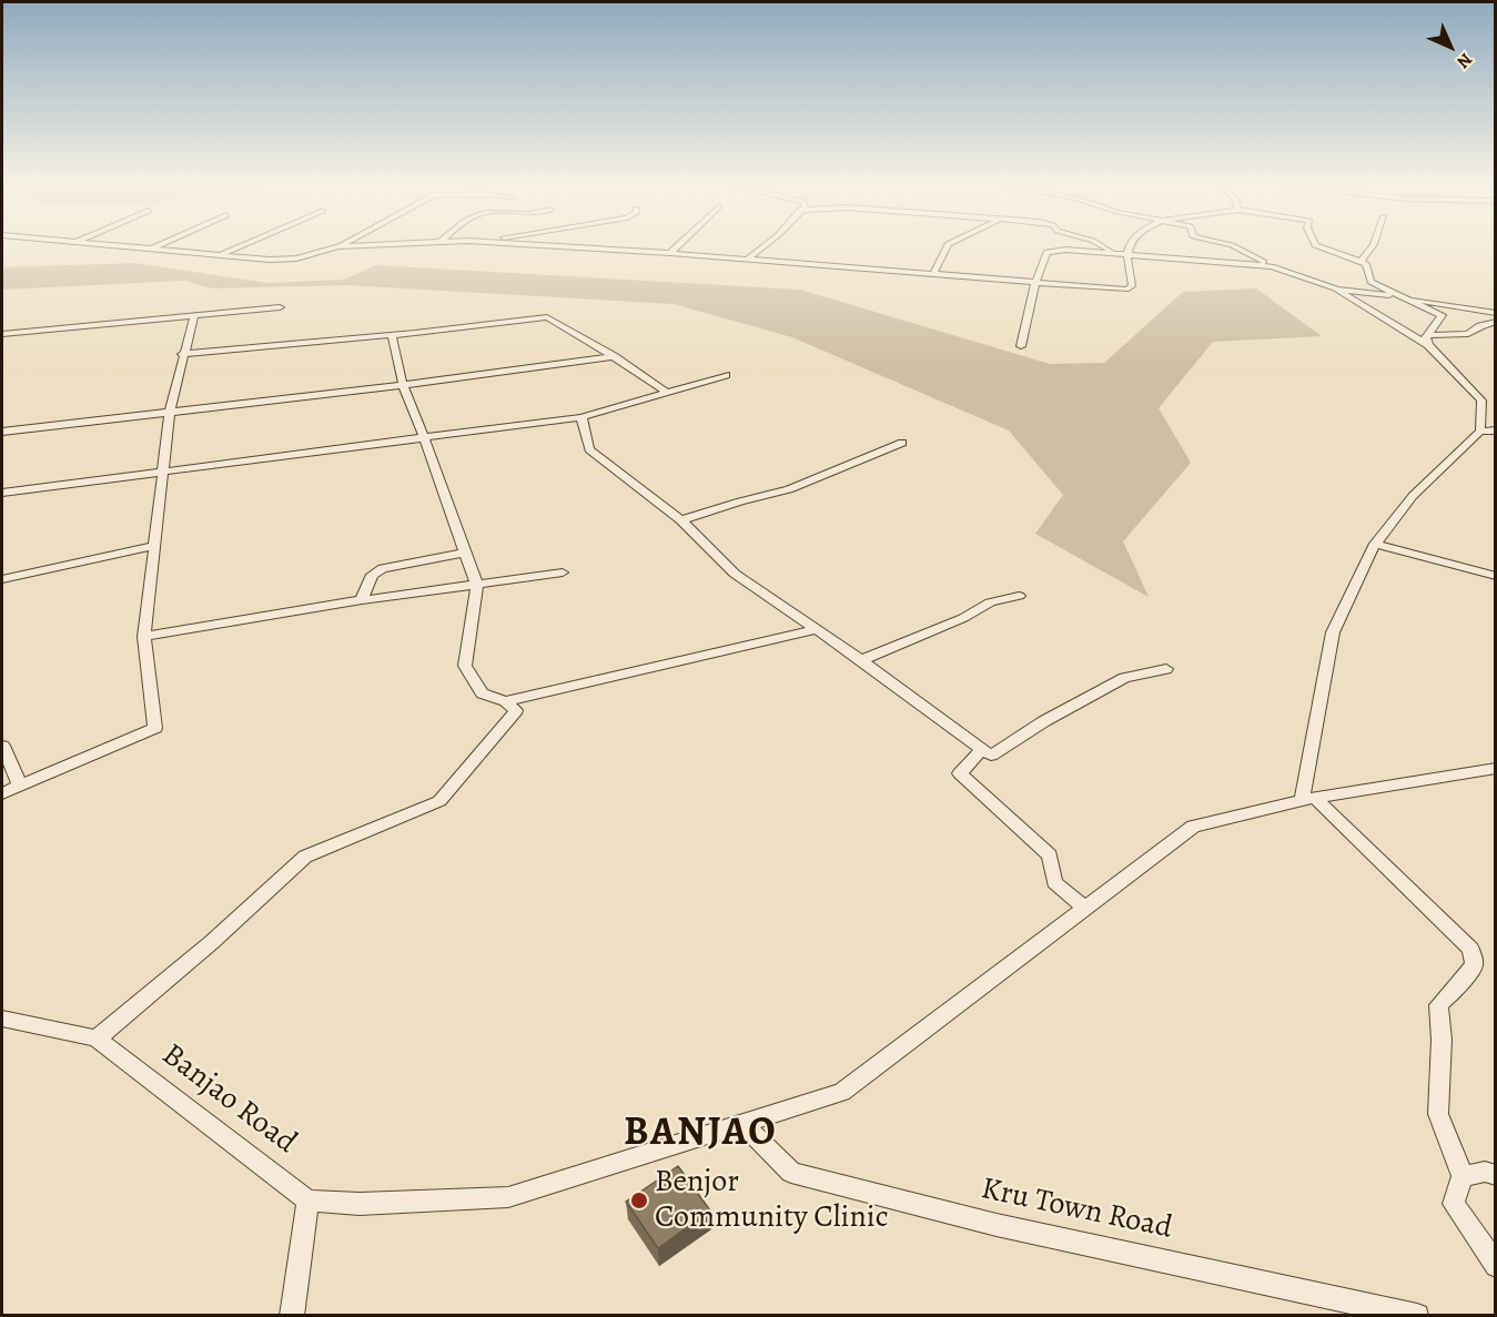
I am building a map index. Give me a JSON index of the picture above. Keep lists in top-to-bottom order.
{
  "streets": {
    "street": ["Banjao Road", "Kru Town Road"]
  },
  "districts": ["BANJAO"],
  "places": ["Benjor Community Clinic"],
  "north": "bottom right"
}
